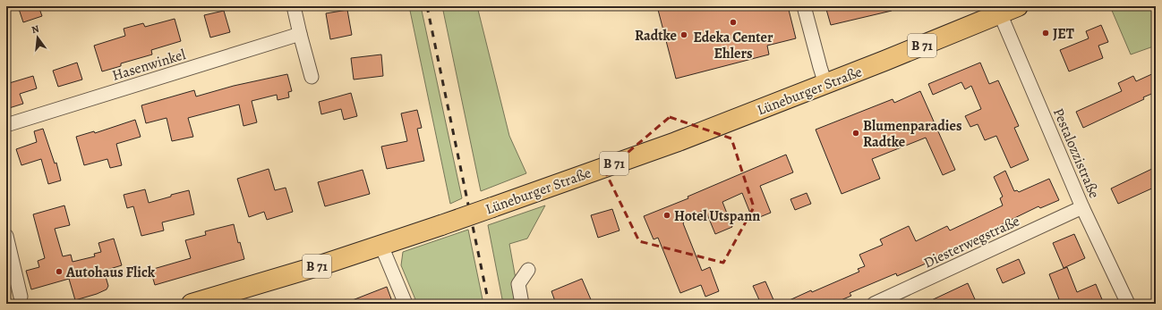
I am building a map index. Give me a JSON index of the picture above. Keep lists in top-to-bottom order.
{
  "streets": {
    "main road": ["B 71", "Lüneburger Straße"],
    "street": ["Hasenwinkel", "Pestalozzistraße", "Diesterwegstraße"]
  },
  "crossings": [
    ["Lüneburger Straße", "Pestalozzistraße"],
    ["Pestalozzistraße", "Diesterwegstraße"]
  ],
  "places": [
    "Edeka Center Ehlers",
    "JET",
    "Radtke",
    "Blumenparadies Radtke",
    "Hotel Utspann",
    "Autohaus Flick"
  ],
  "north": "top"
}
